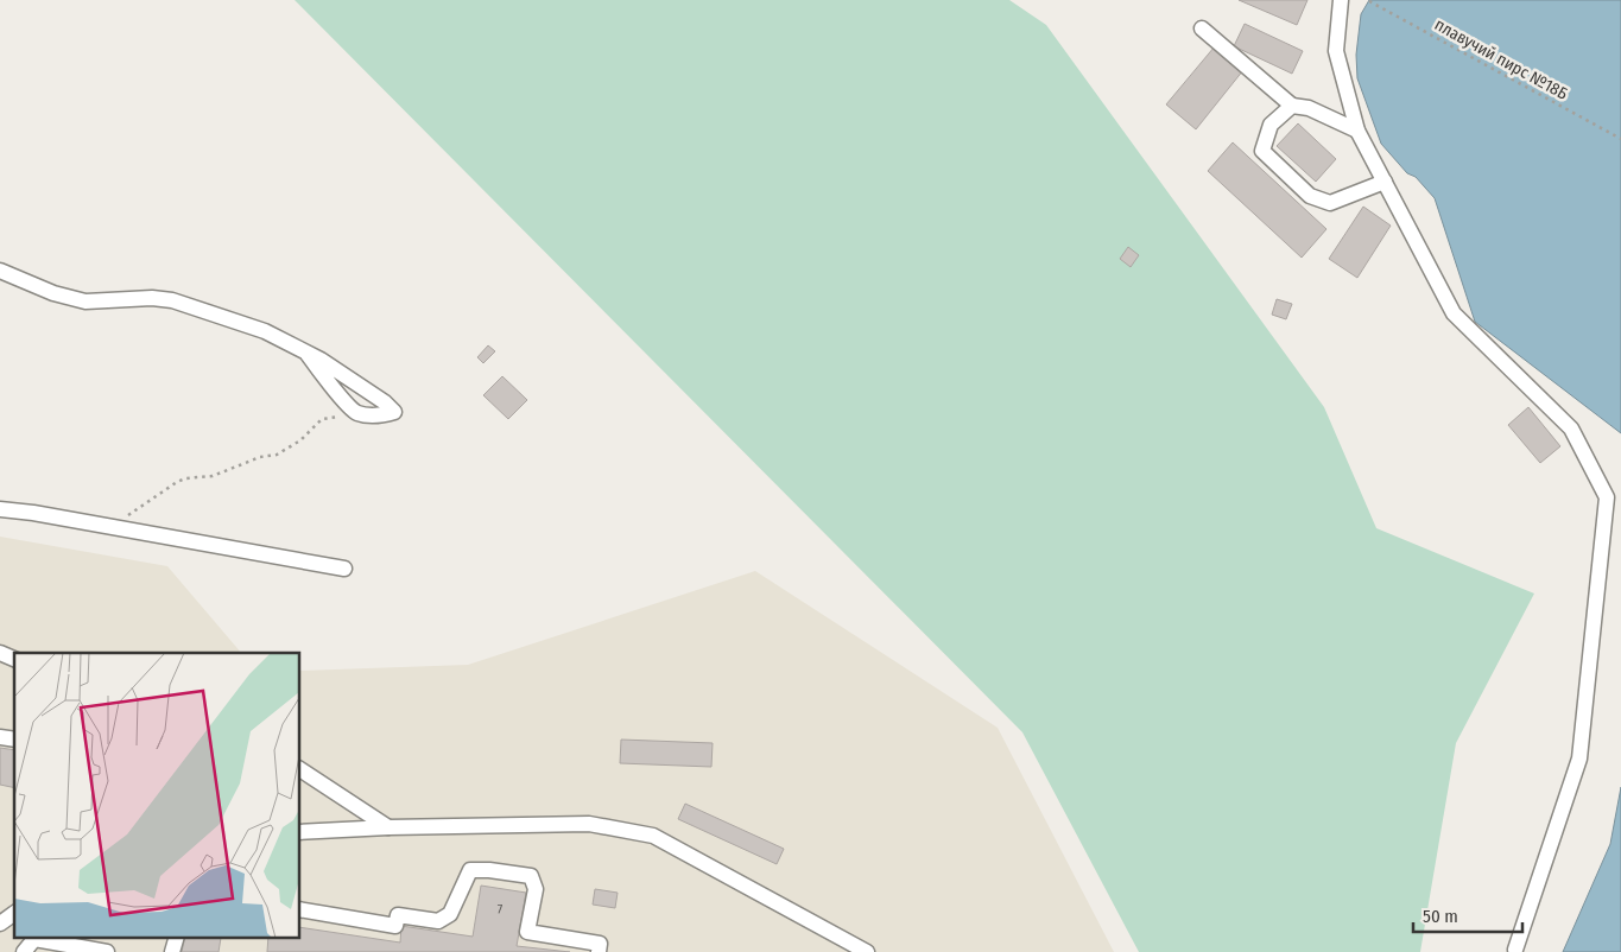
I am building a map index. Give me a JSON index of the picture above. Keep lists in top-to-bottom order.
{
  "streets": {
    "path": ["плавучий пирс №18Б"]
  },
  "house_numbers": ["7"],
  "scale_bar": "50 m"
}
